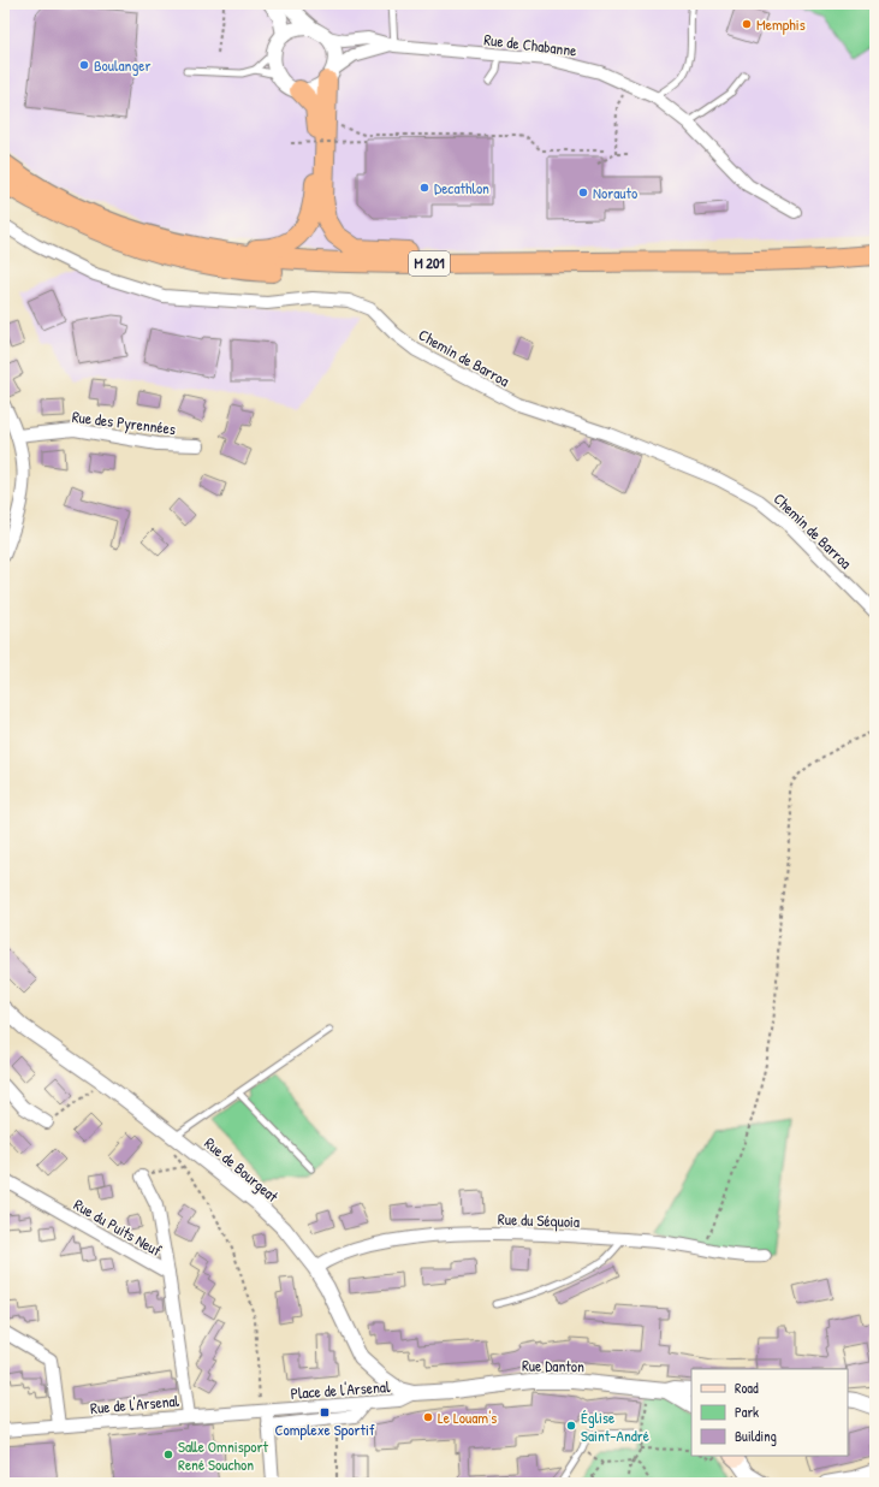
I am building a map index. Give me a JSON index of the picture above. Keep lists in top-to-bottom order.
{
  "streets": {
    "highway": ["M 201"],
    "street": [
      "Rue de Chabanne",
      "Chemin de Barroa",
      "Rue des Pyrennées",
      "Rue de Bourgeat",
      "Rue du Séquoia",
      "Rue du Puits Neuf",
      "Rue Danton",
      "Place de l'Arsenal",
      "Rue de l'Arsenal"
    ]
  },
  "crossings": [
    ["Rue de Bourgeat", "Rue du Séquoia"],
    ["Rue de Bourgeat", "Rue Danton"],
    ["Rue de Bourgeat", "Place de l'Arsenal"],
    ["Rue du Puits Neuf", "Rue de l'Arsenal"],
    ["Rue Danton", "Place de l'Arsenal"],
    ["Place de l'Arsenal", "Rue de l'Arsenal"]
  ],
  "places": {
    "other": [
      "Memphis",
      "Boulanger",
      "Decathlon",
      "Norauto",
      "Le Louam's",
      "Église Saint-André",
      "Salle Omnisport René Souchon"
    ],
    "transit": ["Complexe Sportif"]
  },
  "legend": ["Road", "Park", "Building"]
}
